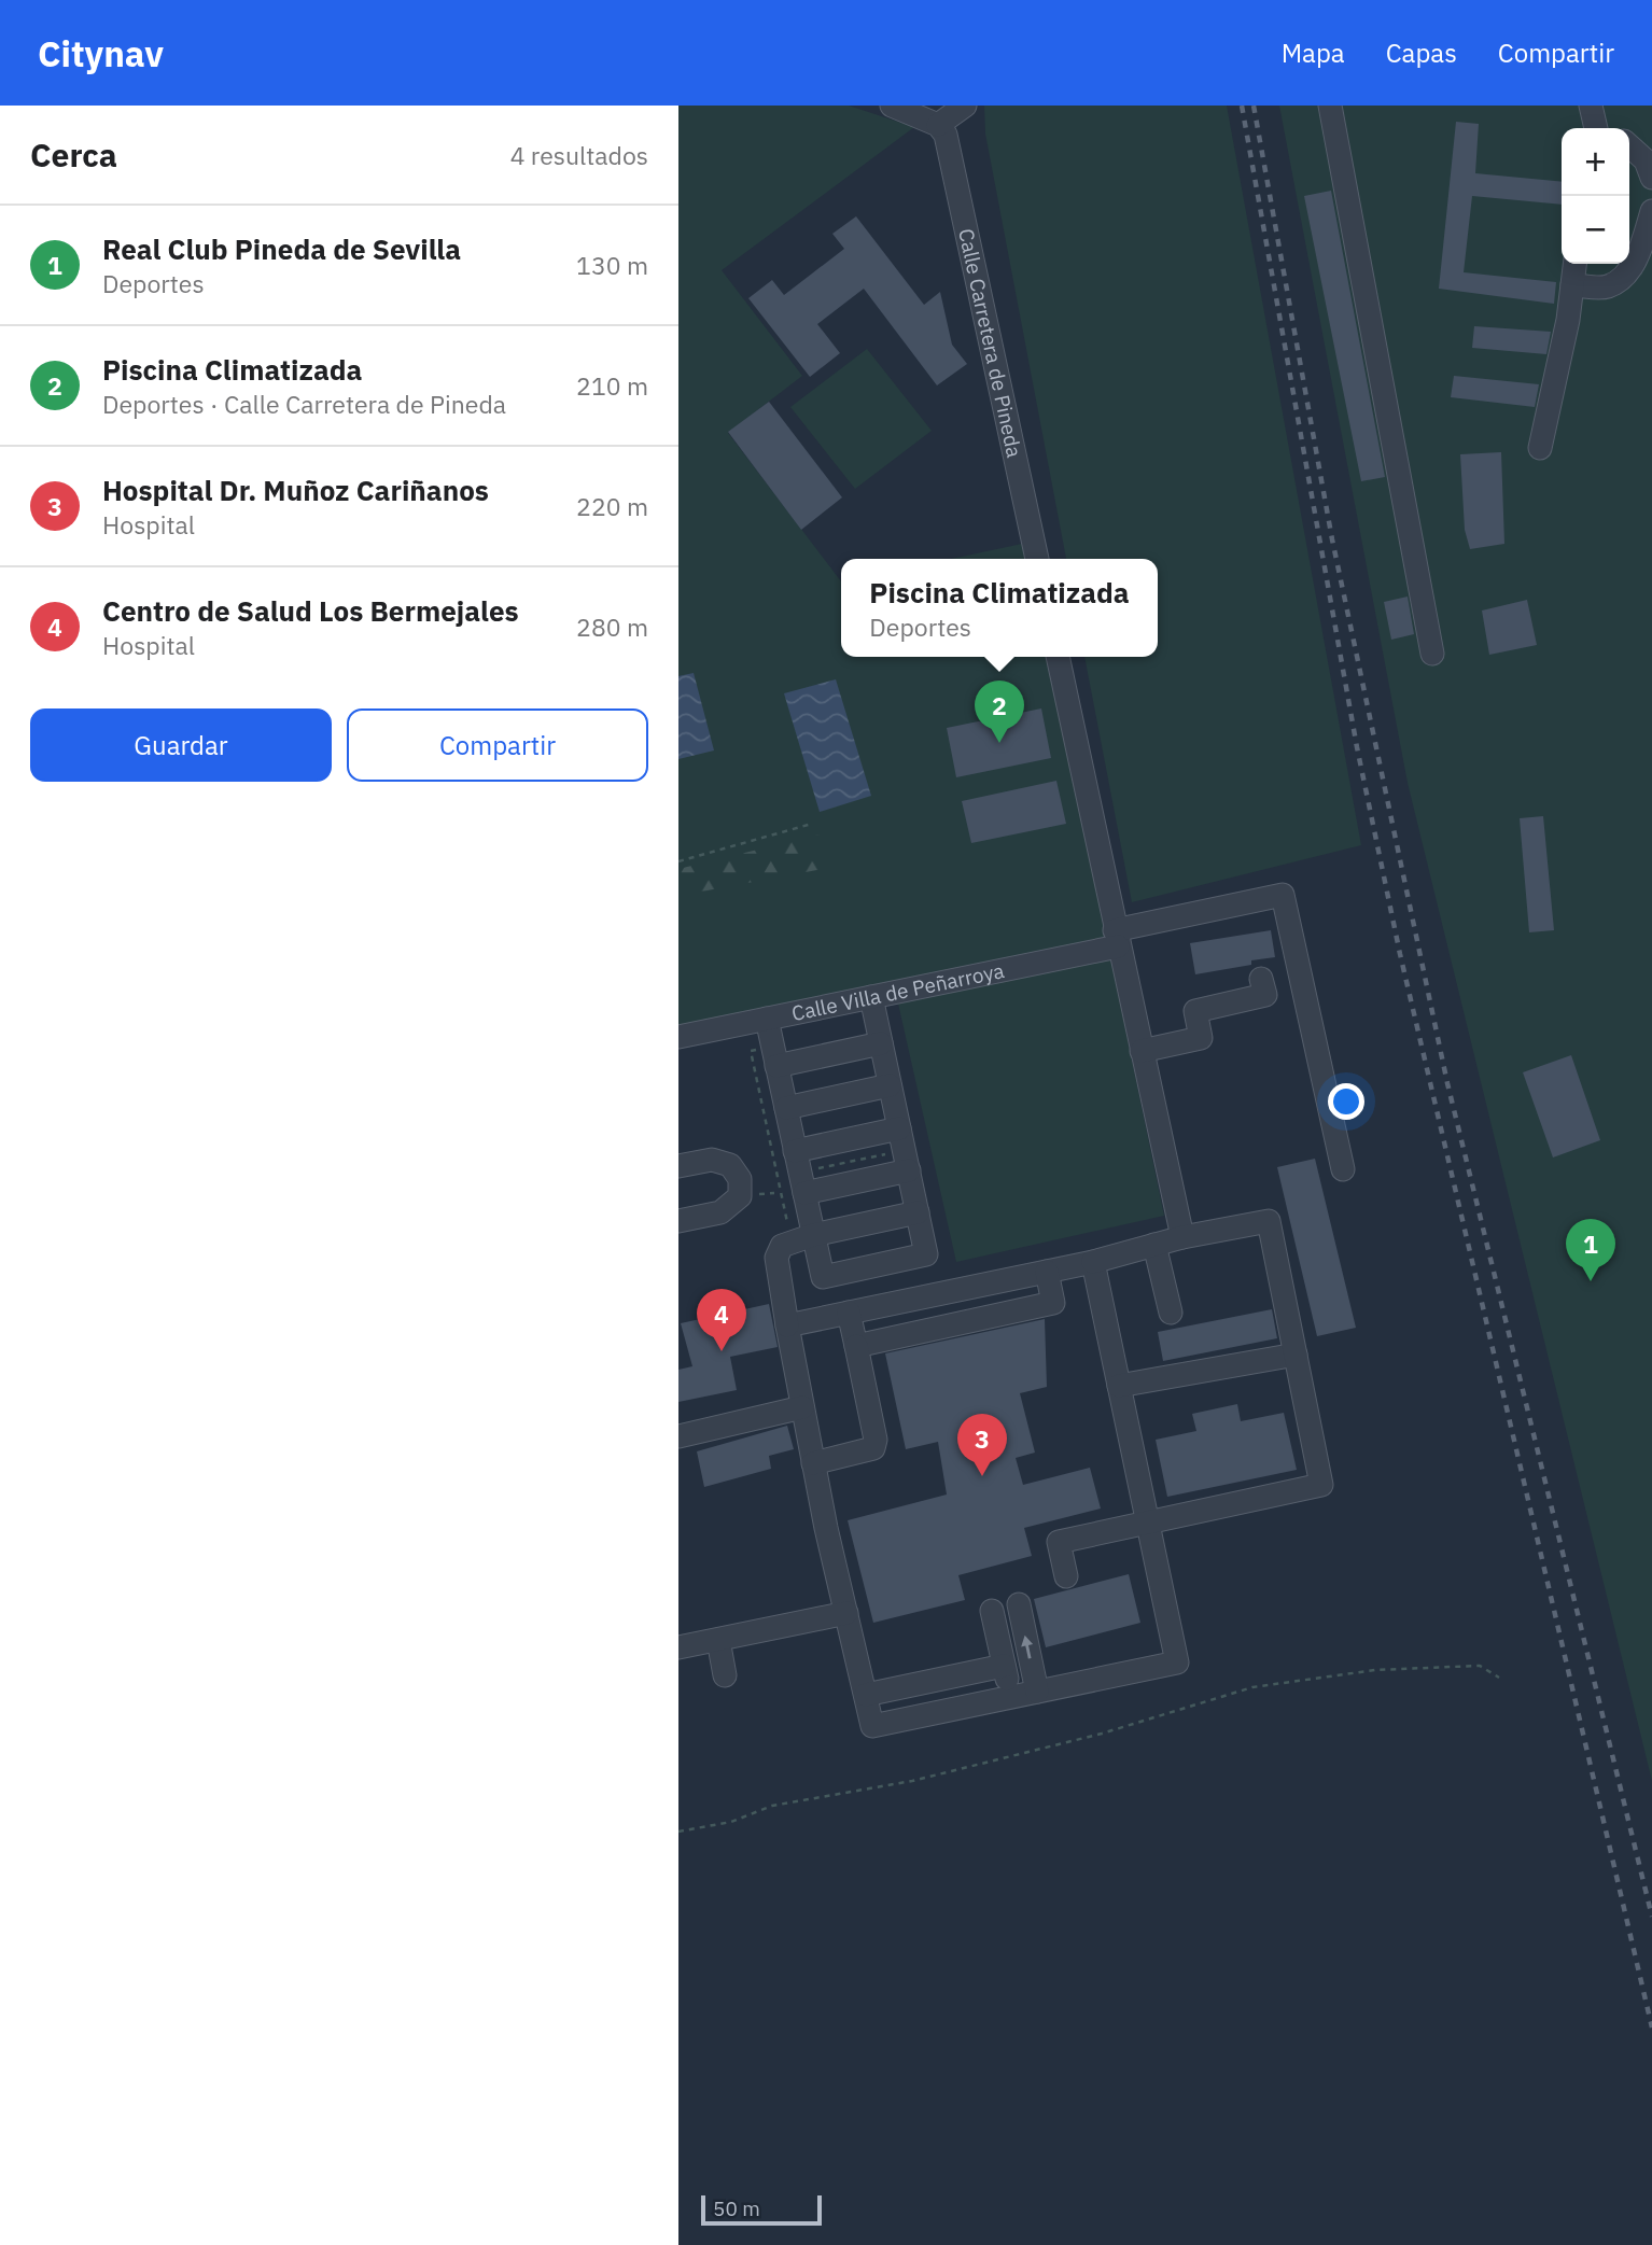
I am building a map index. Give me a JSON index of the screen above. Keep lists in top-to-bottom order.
{
  "streets": {
    "street": ["Calle Carretera de Pineda", "Calle Villa de Peñarroya"]
  },
  "scale_bar": "50 m",
  "page": {
    "header": "Citynav",
    "nav": ["Mapa", "Capas", "Compartir"],
    "heading": ["Cerca", "4 resultados"],
    "map_buttons": ["+", "−"],
    "list": [
      {
        "mark": "1",
        "name": "Real Club Pineda de Sevilla",
        "note": "Deportes",
        "value": "130 m"
      },
      {
        "mark": "2",
        "name": "Piscina Climatizada",
        "note": "Deportes · Calle Carretera de Pineda",
        "value": "210 m"
      },
      {
        "mark": "3",
        "name": "Hospital Dr. Muñoz Cariñanos",
        "note": "Hospital",
        "value": "220 m"
      },
      {
        "mark": "4",
        "name": "Centro de Salud Los Bermejales",
        "note": "Hospital",
        "value": "280 m"
      }
    ],
    "popup": ["Piscina Climatizada", "Deportes"],
    "pins": [
      "2",
      "1",
      "4",
      "3"
    ],
    "buttons": ["Guardar", "Compartir"],
    "scale": "50 m"
  }
}
